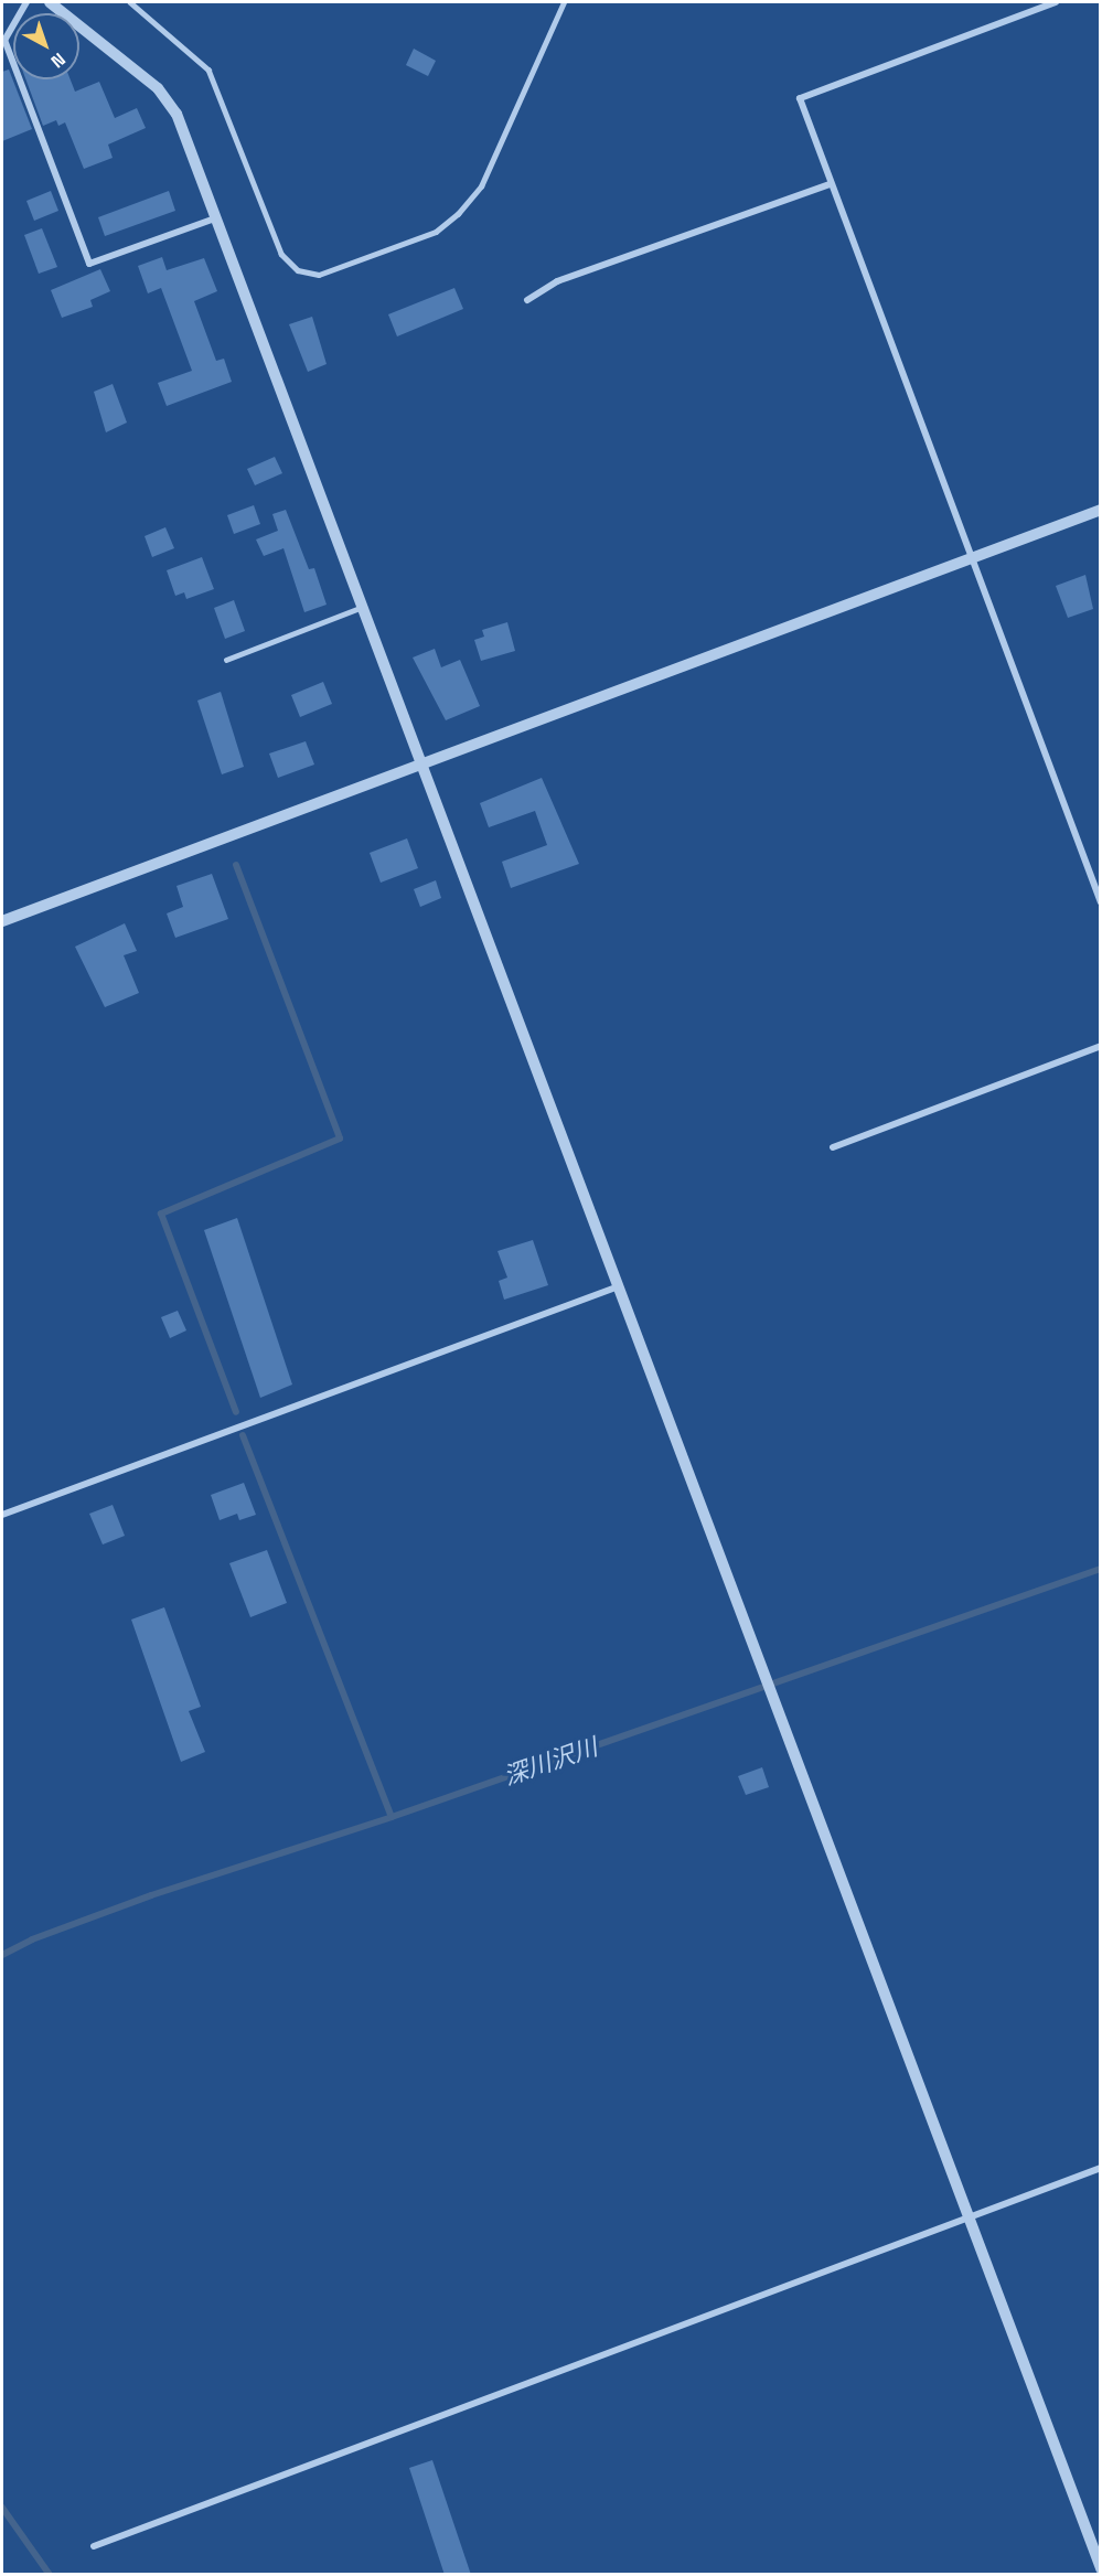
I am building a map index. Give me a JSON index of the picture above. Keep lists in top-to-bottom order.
{
  "water": ["深川沢川"],
  "north": "bottom right"
}
